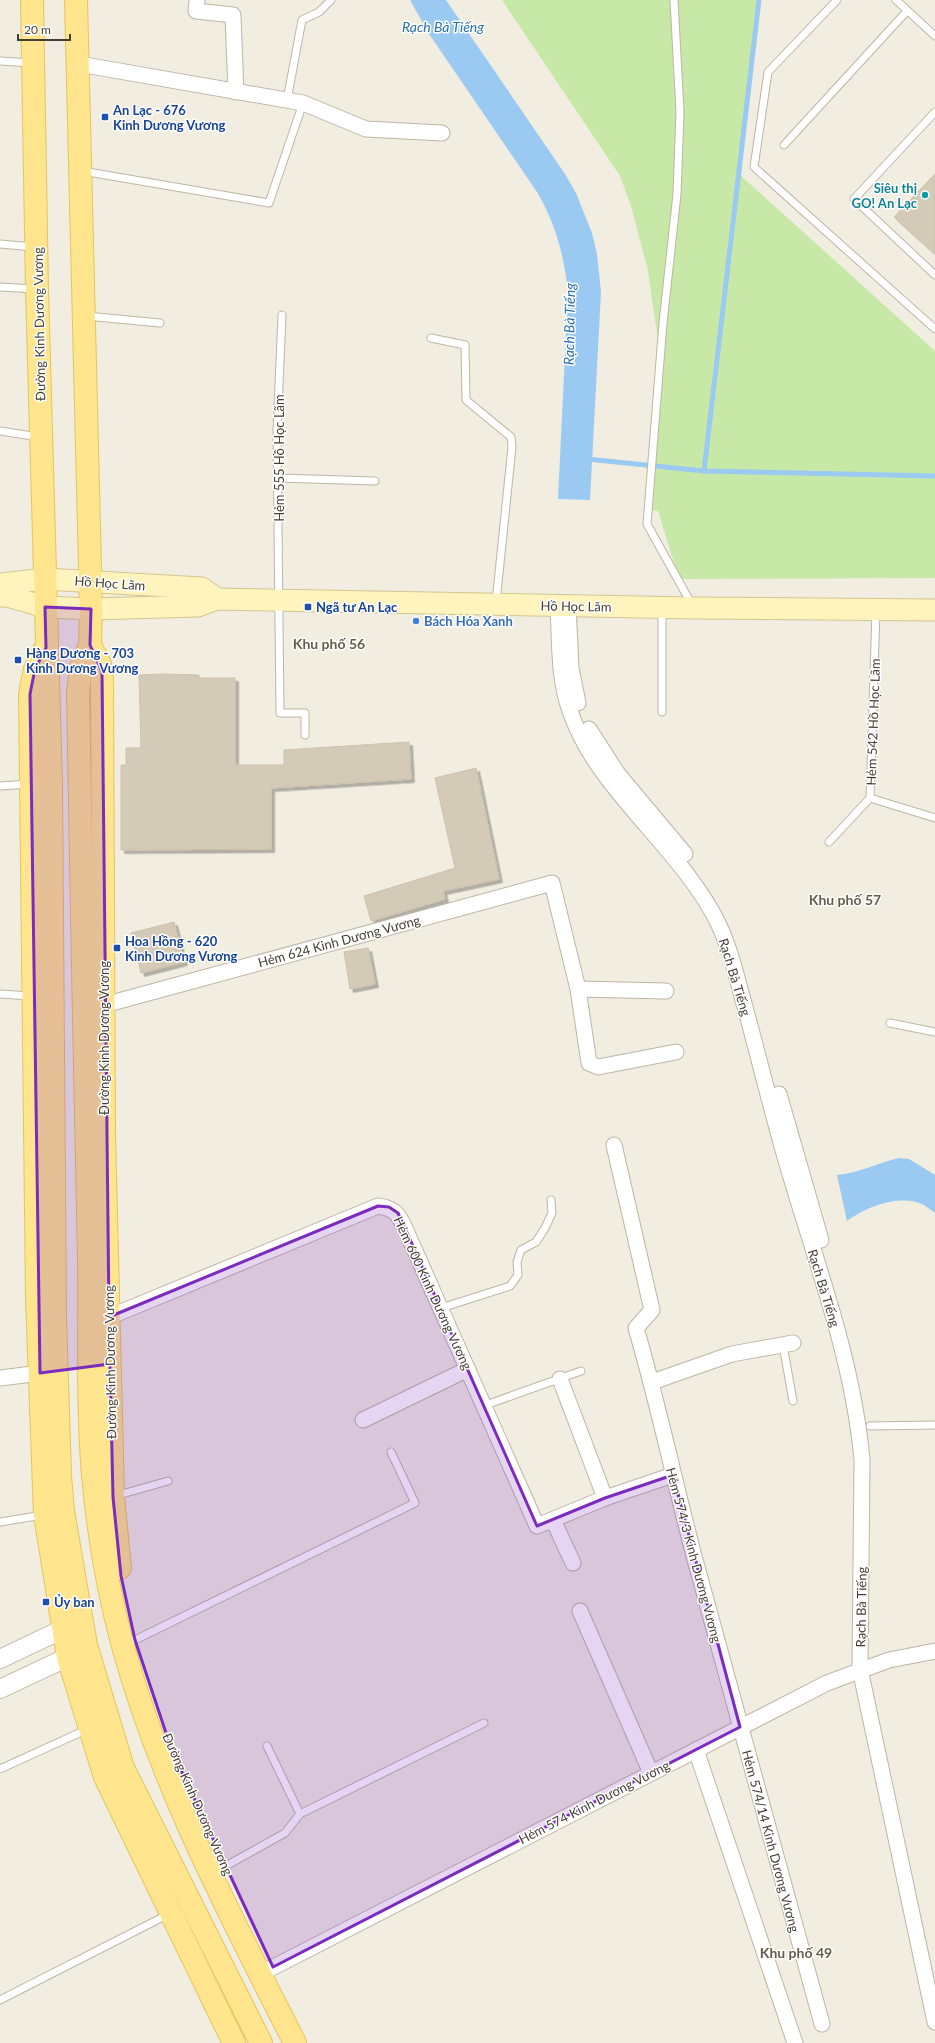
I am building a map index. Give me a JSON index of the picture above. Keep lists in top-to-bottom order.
{
  "streets": {
    "main road": ["Đường Kinh Dương Vương", "Hồ Học Lãm"],
    "street": [
      "Hẻm 624 Kinh Dương Vương",
      "Rạch Bà Tiếng",
      "Hẻm 600 Kinh Dương Vương",
      "Hẻm 574/3 Kinh Dương Vương",
      "Hẻm 574 Kinh Dương Vương",
      "Hẻm 574/14 Kinh Dương Vương"
    ],
    "lane": ["Hẻm 555 Hồ Học Lãm", "Hẻm 542 Hồ Học Lãm"]
  },
  "crossings": [
    ["Đường Kinh Dương Vương", "Hồ Học Lãm"],
    ["Đường Kinh Dương Vương", "Hẻm 624 Kinh Dương Vương"],
    ["Đường Kinh Dương Vương", "Hẻm 600 Kinh Dương Vương"],
    ["Đường Kinh Dương Vương", "Hẻm 574 Kinh Dương Vương"],
    ["Hẻm 555 Hồ Học Lãm", "Hồ Học Lãm"],
    ["Hồ Học Lãm", "Hẻm 542 Hồ Học Lãm"],
    ["Hồ Học Lãm", "Rạch Bà Tiếng"],
    ["Rạch Bà Tiếng", "Hẻm 574 Kinh Dương Vương"],
    ["Hẻm 574/3 Kinh Dương Vương", "Hẻm 574 Kinh Dương Vương"],
    ["Hẻm 574/3 Kinh Dương Vương", "Hẻm 574/14 Kinh Dương Vương"],
    ["Hẻm 574 Kinh Dương Vương", "Hẻm 574/14 Kinh Dương Vương"]
  ],
  "districts": ["Khu phố 56", "Khu phố 57", "Khu phố 49"],
  "water": ["Rạch Bà Tiếng"],
  "places": {
    "transit": [
      "An Lạc - 676 Kinh Dương Vương",
      "Ngã tư An Lạc",
      "Hàng Dương - 703 Kinh Dương Vương",
      "Hoa Hồng - 620 Kinh Dương Vương",
      "Ủy ban"
    ],
    "other": ["Siêu thị GO! An Lạc", "Bách Hóa Xanh"]
  },
  "scale_bar": "20 m"
}
